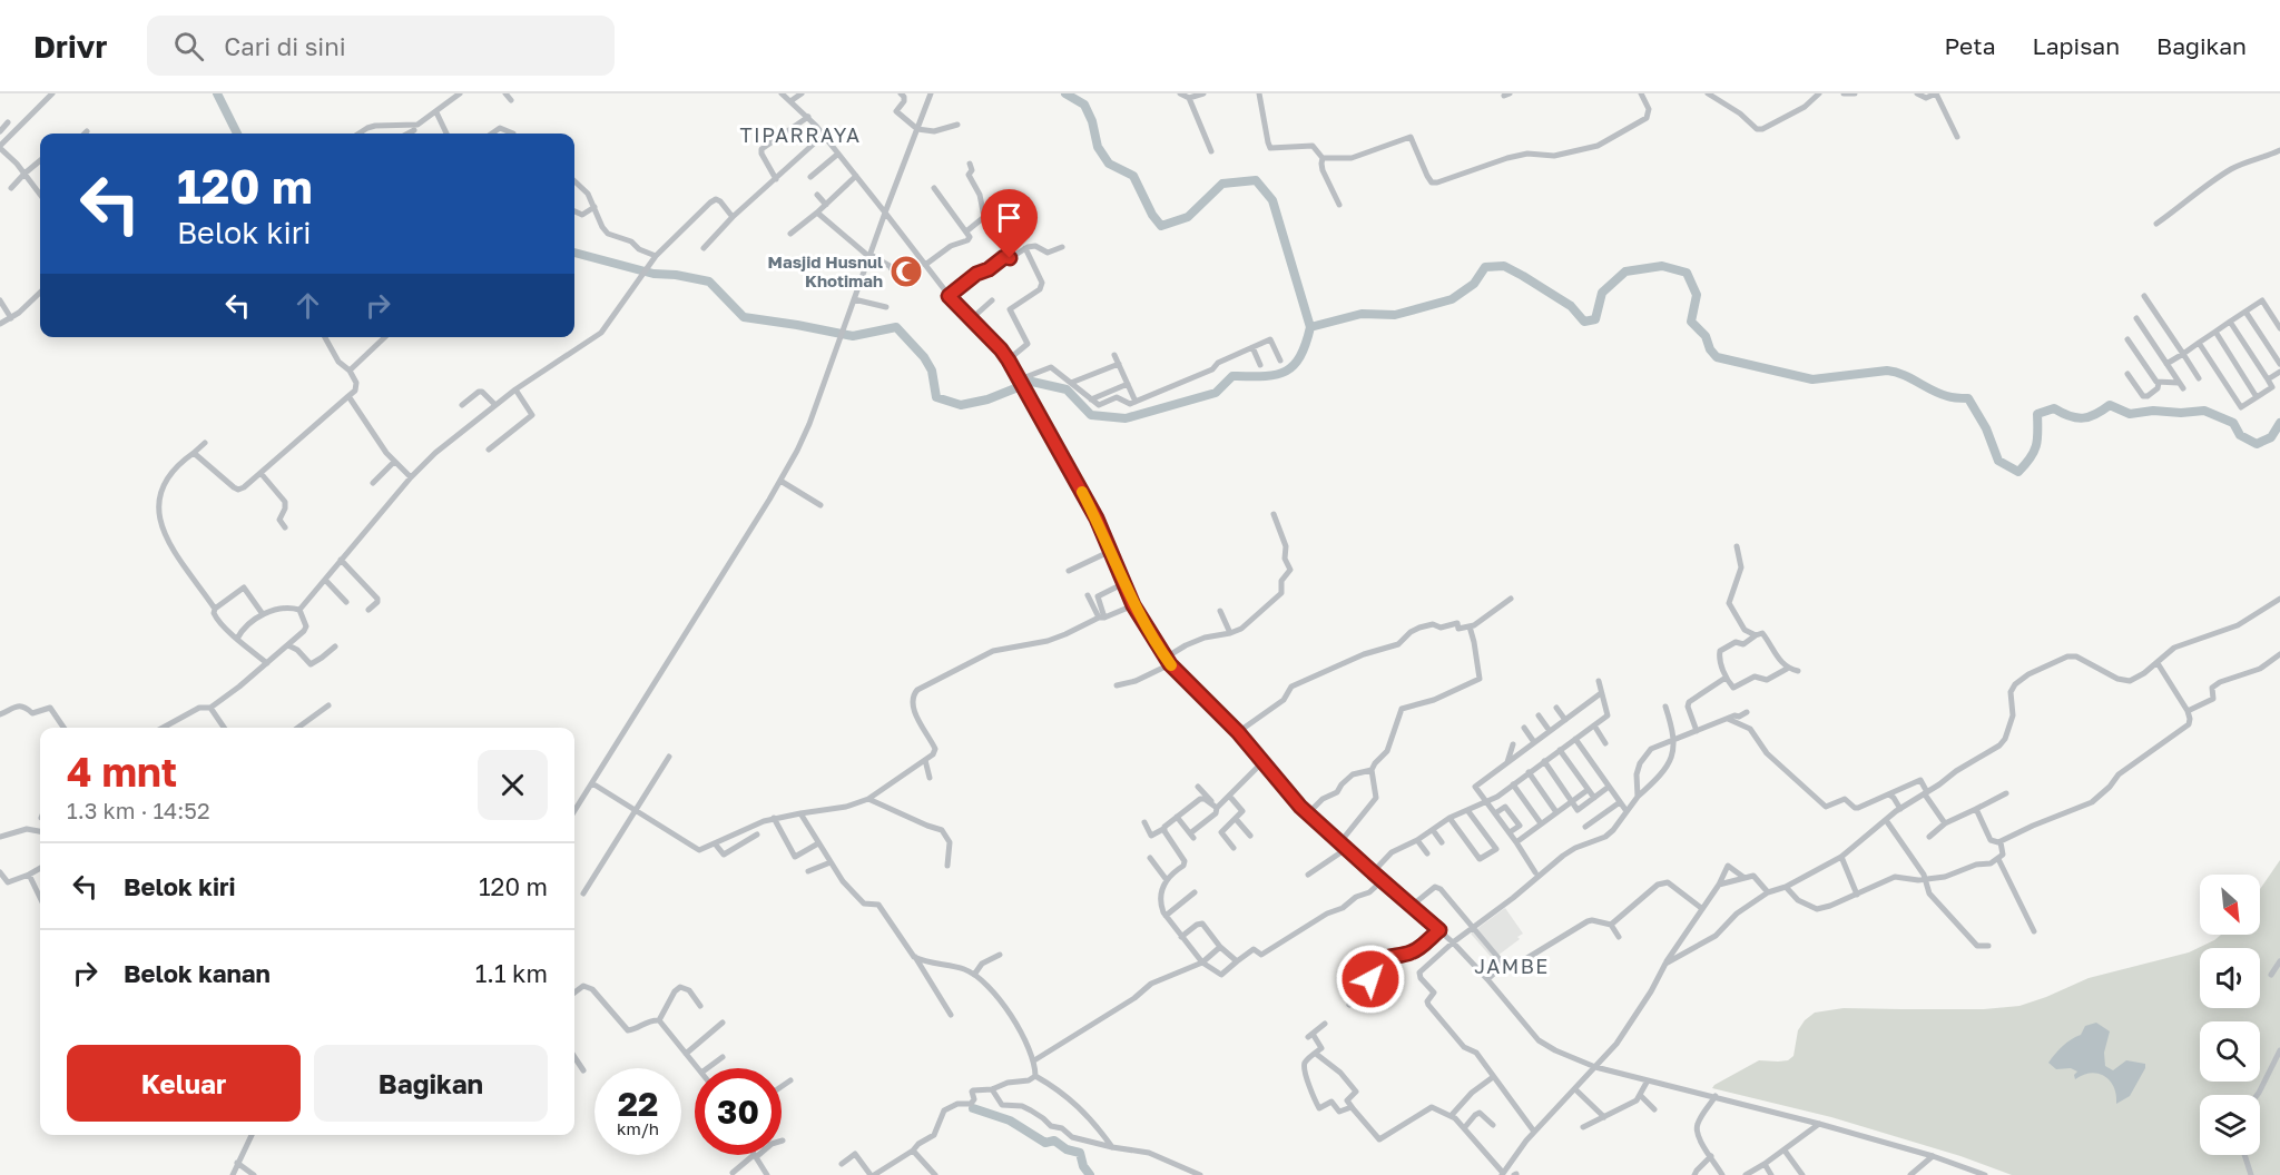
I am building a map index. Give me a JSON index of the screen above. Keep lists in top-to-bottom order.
{
  "districts": ["TIPARRAYA", "JAMBE"],
  "places": {
    "mosque": ["Masjid Husnul Khotimah"]
  },
  "north": "bottom right",
  "page": {
    "header": "Drivr",
    "search": "Cari di sini",
    "nav": ["Peta", "Lapisan", "Bagikan"],
    "turn": ["120 m", "Belok kiri"],
    "heading": ["4 mnt", "1.3 km · 14:52"],
    "list": [
      {
        "name": "Belok kiri",
        "value": "120 m"
      },
      {
        "name": "Belok kanan",
        "value": "1.1 km"
      }
    ],
    "buttons": ["Keluar", "Bagikan"],
    "speed": "22 km/h",
    "limit": "30"
  }
}
